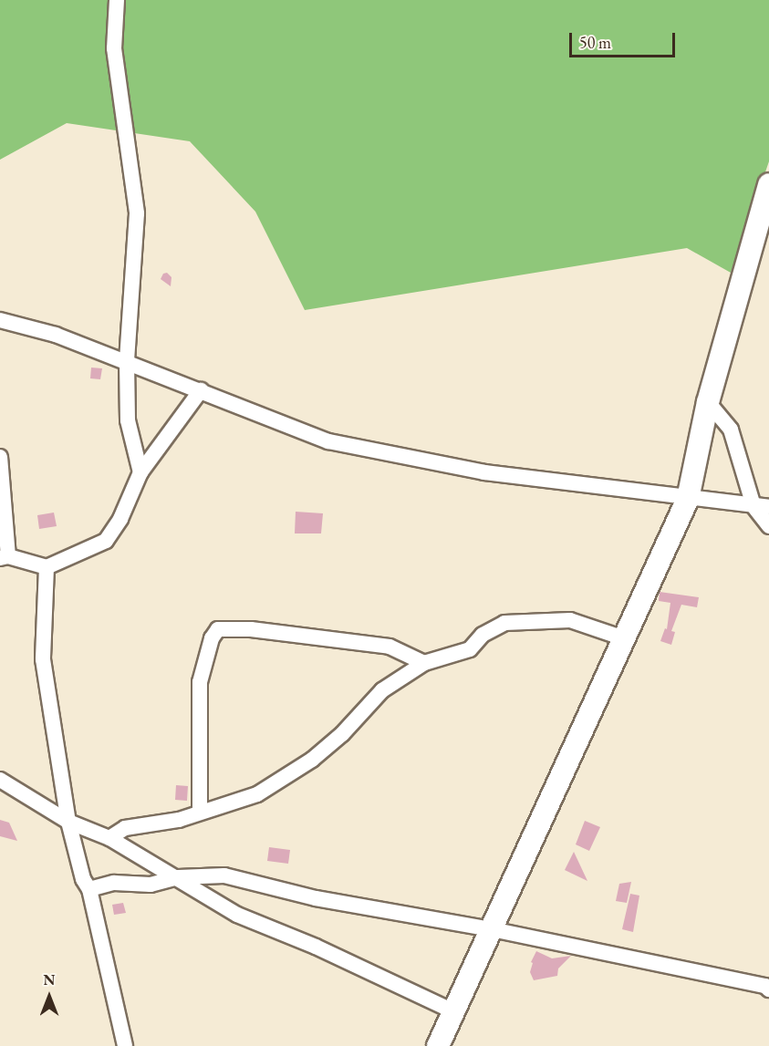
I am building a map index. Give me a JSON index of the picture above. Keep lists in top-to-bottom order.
{
  "scale_bar": "50 m",
  "north": "top"
}
